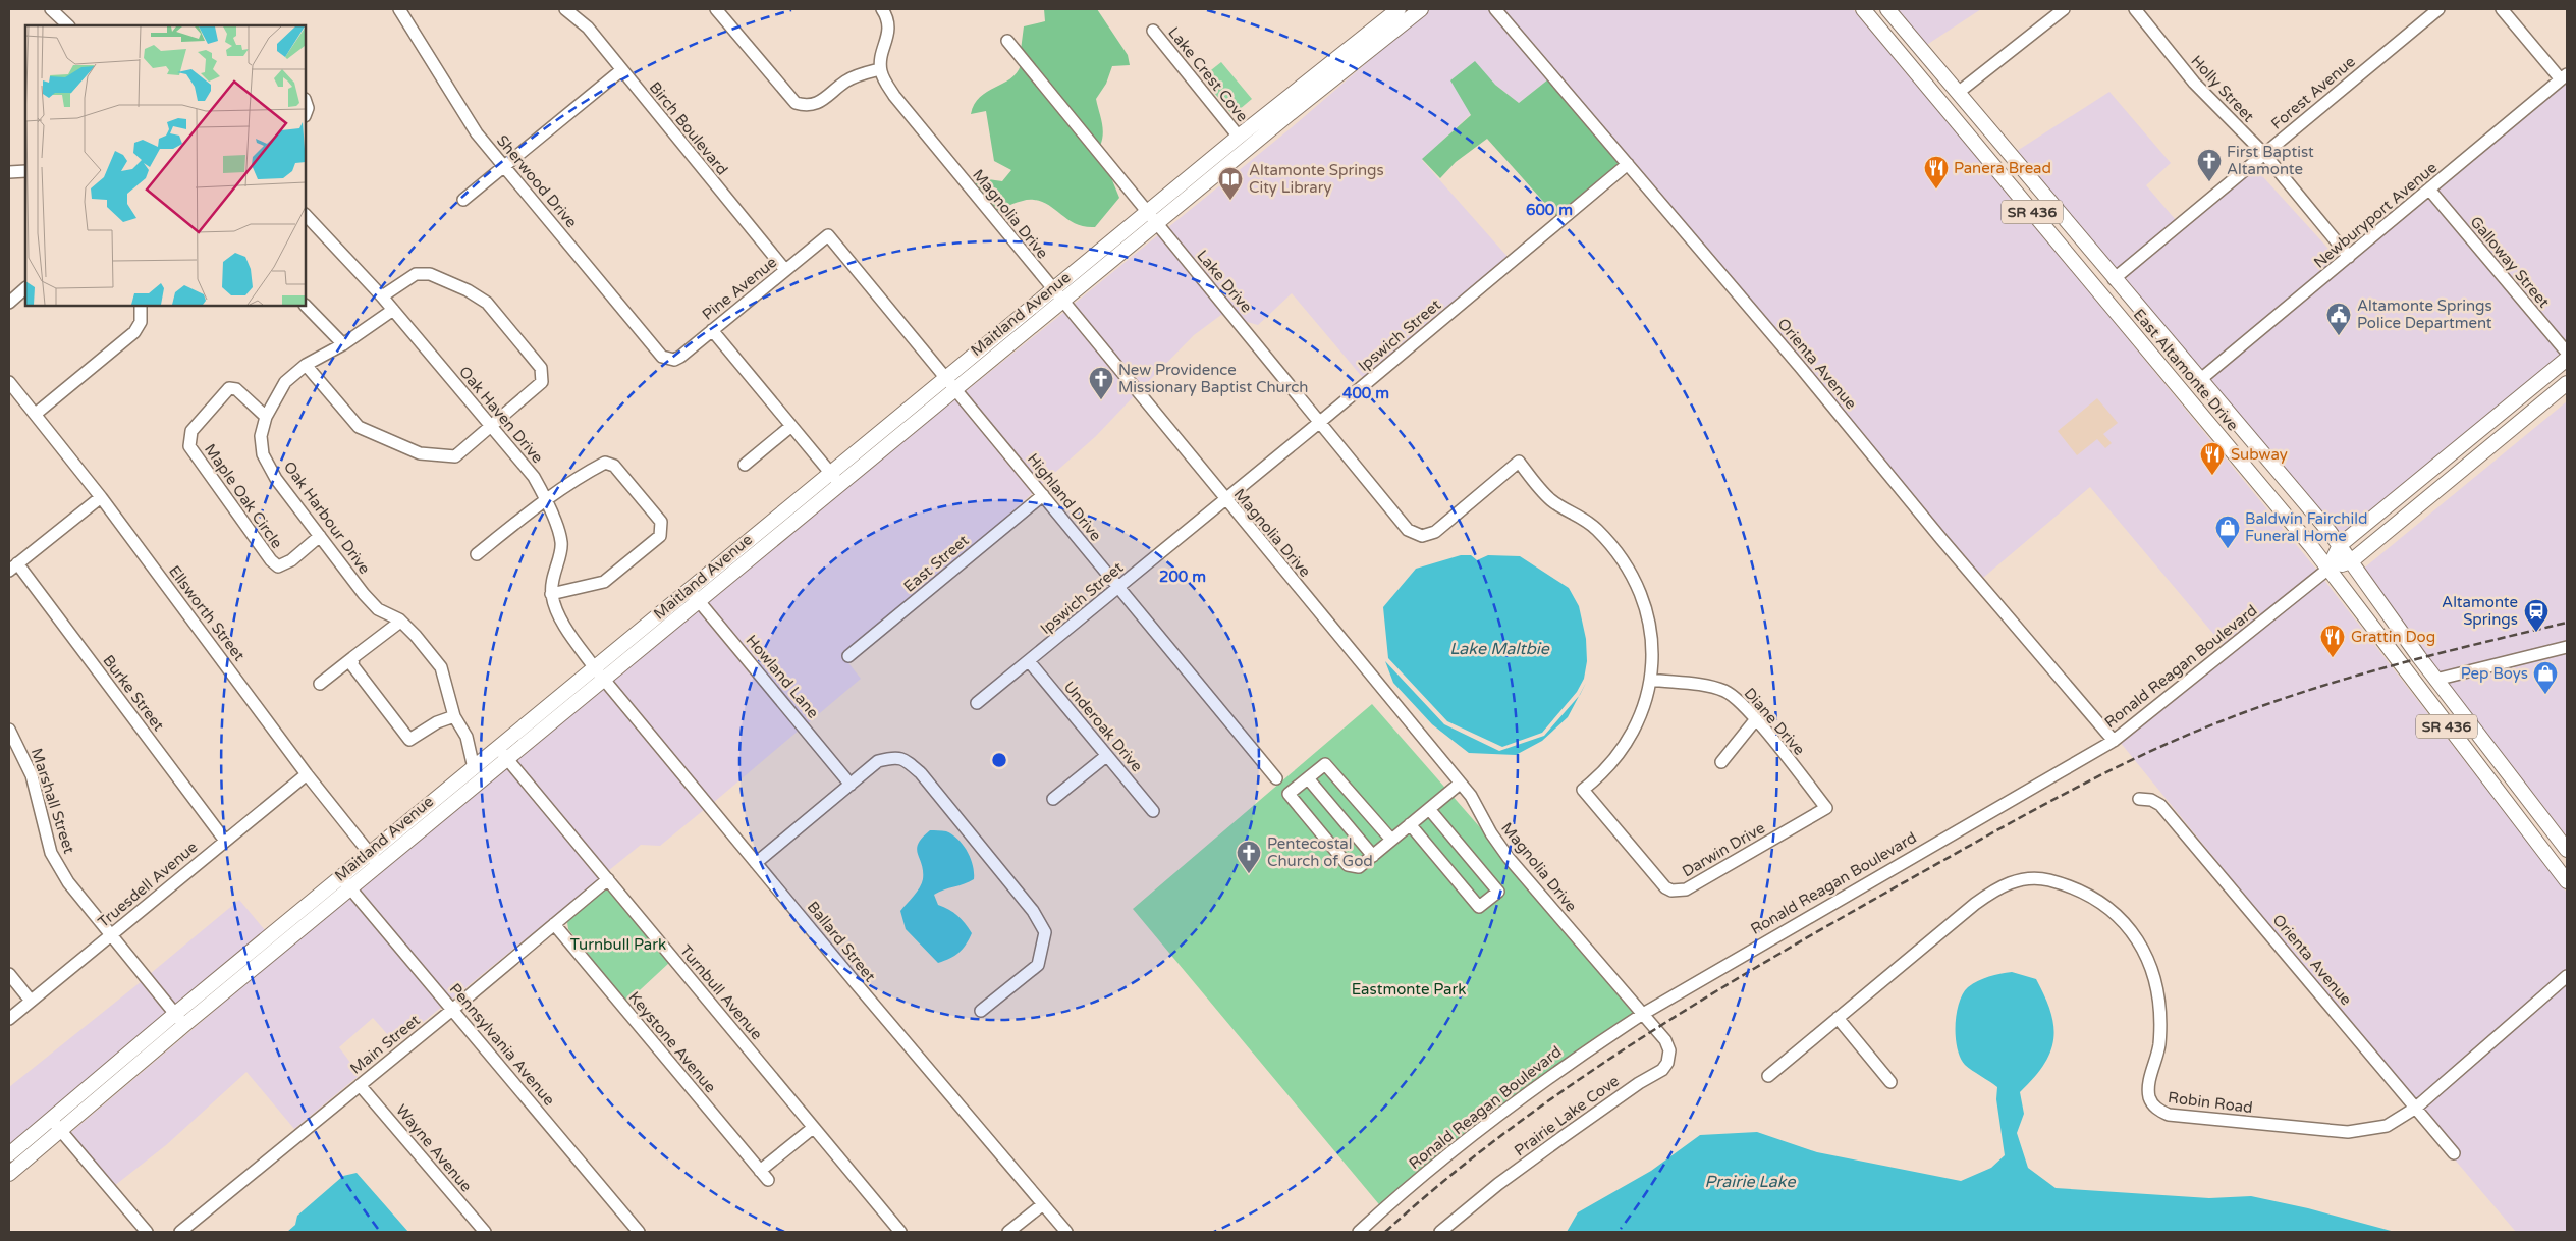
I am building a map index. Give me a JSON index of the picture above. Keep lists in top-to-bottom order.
{
  "streets": {
    "main road": [
      "SR 436",
      "Maitland Avenue",
      "East Altamonte Drive",
      "Ronald Reagan Boulevard"
    ],
    "street": [
      "Lake Crest Cove",
      "Holly Street",
      "Forest Avenue",
      "Birch Boulevard",
      "Sherwood Drive",
      "Magnolia Drive",
      "Newburyport Avenue",
      "Galloway Street",
      "Lake Drive",
      "Pine Avenue",
      "Ipswich Street",
      "Orienta Avenue",
      "Oak Haven Drive",
      "Maple Oak Circle",
      "Highland Drive",
      "Oak Harbour Drive",
      "East Street",
      "Ellsworth Street",
      "Howland Lane",
      "Burke Street",
      "Diane Drive",
      "Underoak Drive",
      "Marshall Street",
      "Darwin Drive",
      "Truesdell Avenue",
      "Ballard Street",
      "Turnbull Avenue",
      "Keystone Avenue",
      "Main Street",
      "Pennsylvania Avenue",
      "Robin Road",
      "Prairie Lake Cove",
      "Wayne Avenue"
    ]
  },
  "crossings": [
    ["Lake Crest Cove", "Maitland Avenue"],
    ["Holly Street", "Forest Avenue"],
    ["Holly Street", "Newburyport Avenue"],
    ["Forest Avenue", "East Altamonte Drive"],
    ["Birch Boulevard", "Pine Avenue"],
    ["Sherwood Drive", "Pine Avenue"],
    ["Magnolia Drive", "Maitland Avenue"],
    ["Magnolia Drive", "Ipswich Street"],
    ["Magnolia Drive", "Ronald Reagan Boulevard"],
    ["Magnolia Drive", "Prairie Lake Cove"],
    ["Newburyport Avenue", "Galloway Street"],
    ["Newburyport Avenue", "East Altamonte Drive"],
    ["Lake Drive", "Maitland Avenue"],
    ["Lake Drive", "Ipswich Street"],
    ["Lake Drive", "Diane Drive"],
    ["Lake Drive", "Darwin Drive"],
    ["Pine Avenue", "Highland Drive"],
    ["Maitland Avenue", "Oak Haven Drive"],
    ["Maitland Avenue", "Highland Drive"],
    ["Maitland Avenue", "Oak Harbour Drive"],
    ["Maitland Avenue", "Ellsworth Street"],
    ["Maitland Avenue", "Howland Lane"],
    ["Maitland Avenue", "Marshall Street"],
    ["Maitland Avenue", "Ballard Street"],
    ["Maitland Avenue", "Turnbull Avenue"],
    ["Maitland Avenue", "Pennsylvania Avenue"],
    ["Ipswich Street", "Orienta Avenue"],
    ["Ipswich Street", "Highland Drive"],
    ["Ipswich Street", "Underoak Drive"],
    ["Orienta Avenue", "Ronald Reagan Boulevard"],
    ["Orienta Avenue", "Robin Road"],
    ["East Altamonte Drive", "Ronald Reagan Boulevard"],
    ["Oak Haven Drive", "Oak Harbour Drive"],
    ["Oak Haven Drive", "Ballard Street"],
    ["Maple Oak Circle", "Oak Harbour Drive"],
    ["Highland Drive", "East Street"],
    ["Ellsworth Street", "Truesdell Avenue"],
    ["Ronald Reagan Boulevard", "Prairie Lake Cove"],
    ["Burke Street", "Truesdell Avenue"],
    ["Diane Drive", "Darwin Drive"],
    ["Marshall Street", "Truesdell Avenue"],
    ["Turnbull Avenue", "Keystone Avenue"],
    ["Turnbull Avenue", "Main Street"],
    ["Keystone Avenue", "Main Street"],
    ["Main Street", "Pennsylvania Avenue"],
    ["Main Street", "Wayne Avenue"]
  ],
  "water": ["Lake Maltbie", "Prairie Lake"],
  "parks": ["Turnbull Park", "Eastmonte Park"],
  "places": {
    "church": ["First Baptist Altamonte", "New Providence Missionary Baptist Church", "Pentecostal Church of God"],
    "restaurant": ["Panera Bread", "Subway", "Grattin Dog"],
    "library": ["Altamonte Springs City Library"],
    "public building": ["Altamonte Springs Police Department"],
    "shop": ["Baldwin Fairchild Funeral Home", "Pep Boys"],
    "station": ["Altamonte Springs"]
  },
  "rings": ["600 m", "400 m", "200 m"]
}
